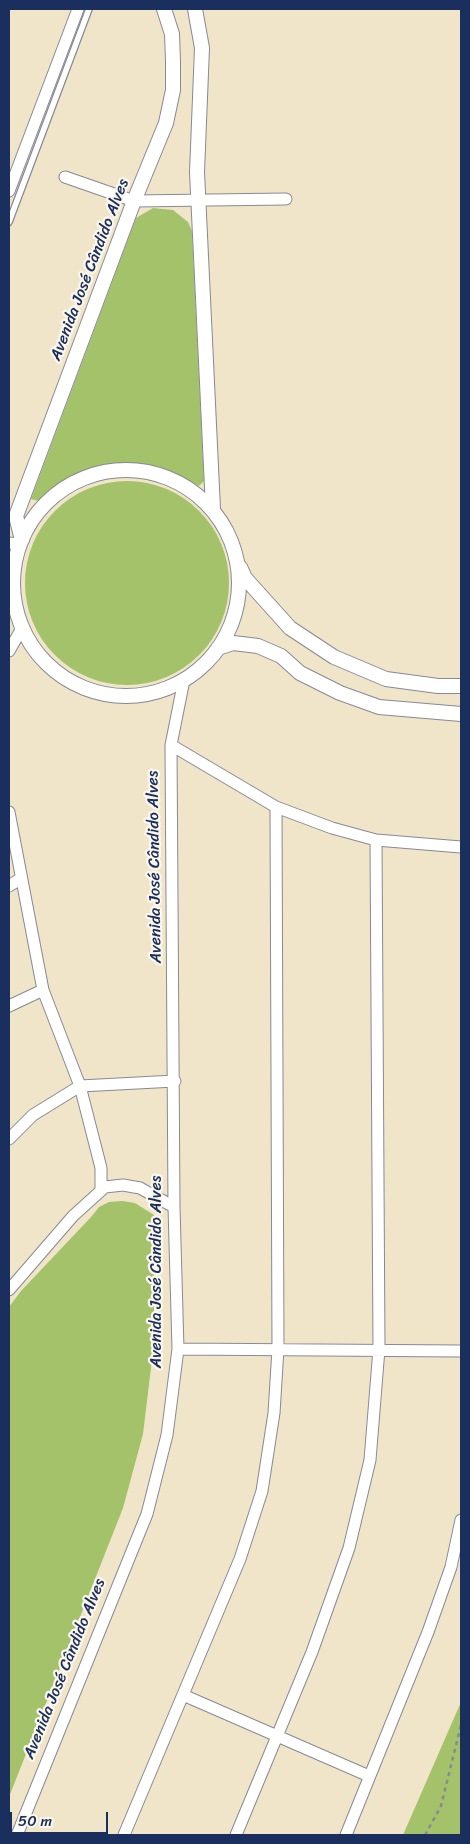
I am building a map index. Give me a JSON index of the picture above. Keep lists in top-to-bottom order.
{
  "streets": {
    "street": ["Avenida José Cândido Alves"]
  },
  "scale_bar": "50 m"
}
